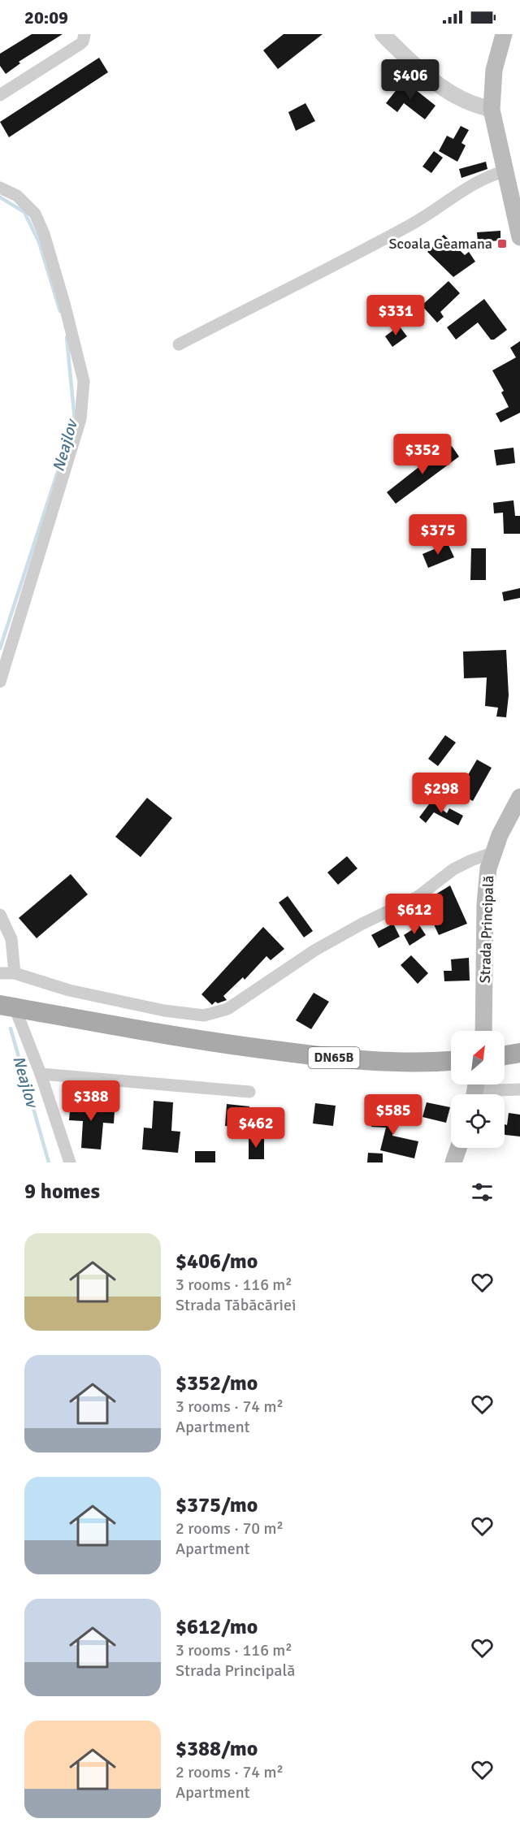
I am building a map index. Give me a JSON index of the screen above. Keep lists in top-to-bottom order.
{
  "streets": {
    "main road": ["Strada Principală", "DN65B"]
  },
  "water": ["Neajlov"],
  "places": {
    "transit": ["Scoala Geamana"]
  },
  "north": "top right",
  "page": {
    "status": "20:09",
    "price": [
      "$406",
      "$331",
      "$352",
      "$375",
      "$298",
      "$612",
      "$388",
      "$585",
      "$462"
    ],
    "heading": "9 homes",
    "list": [
      {
        "name": "$406/mo",
        "note": "3 rooms · 116 m² · Strada Tăbăcăriei"
      },
      {
        "name": "$352/mo",
        "note": "3 rooms · 74 m² · Apartment"
      },
      {
        "name": "$375/mo",
        "note": "2 rooms · 70 m² · Apartment"
      },
      {
        "name": "$612/mo",
        "note": "3 rooms · 116 m² · Strada Principală"
      },
      {
        "name": "$388/mo",
        "note": "2 rooms · 74 m² · Apartment"
      }
    ]
  }
}
